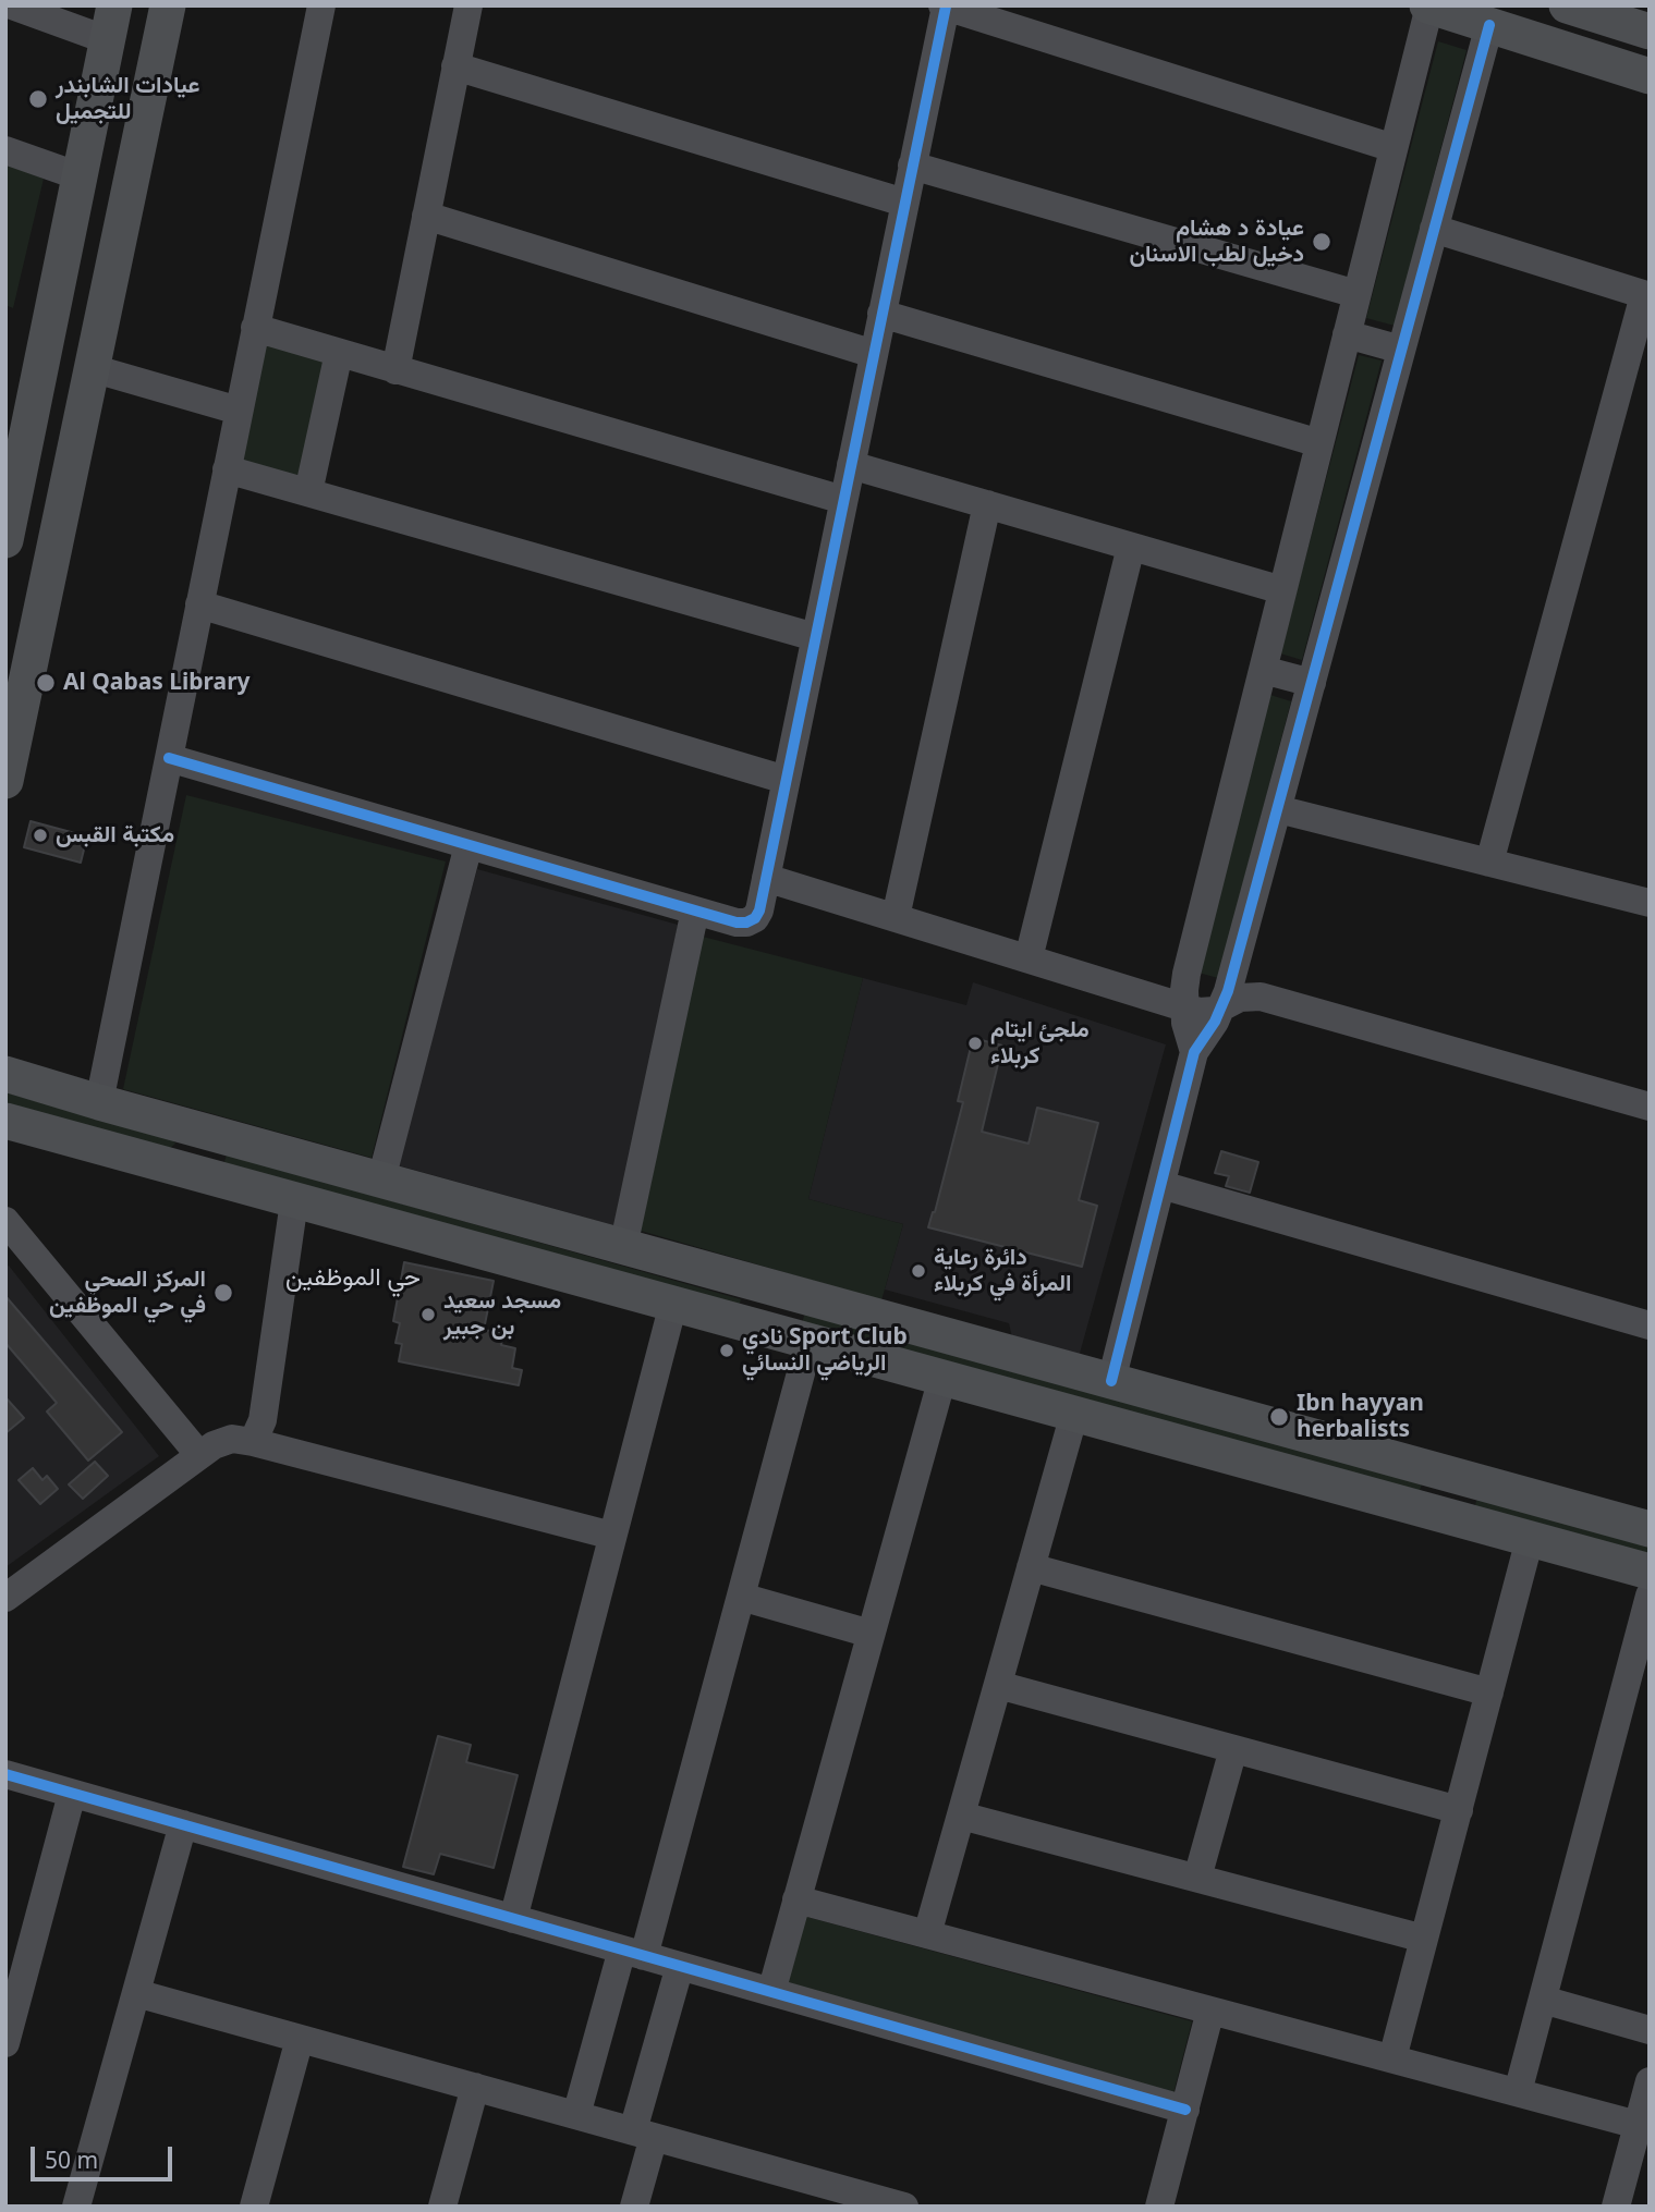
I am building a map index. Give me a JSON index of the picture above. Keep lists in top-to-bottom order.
{
  "districts": ["حي الموظفين"],
  "places": [
    "عيادات الشابندر للتجميل",
    "عيادة د هشام دخيل لطب الاسنان",
    "Al Qabas Library",
    "مكتبة القبس",
    "ملجئ ايتام كربلاء",
    "دائرة رعاية المرأة في كربلاء",
    "المركز الصحي في حي الموظفين",
    "مسجد سعيد بن جبير",
    "نادي Sport Club الرياضي النسائي",
    "Ibn hayyan herbalists"
  ],
  "scale_bar": "50 m"
}
